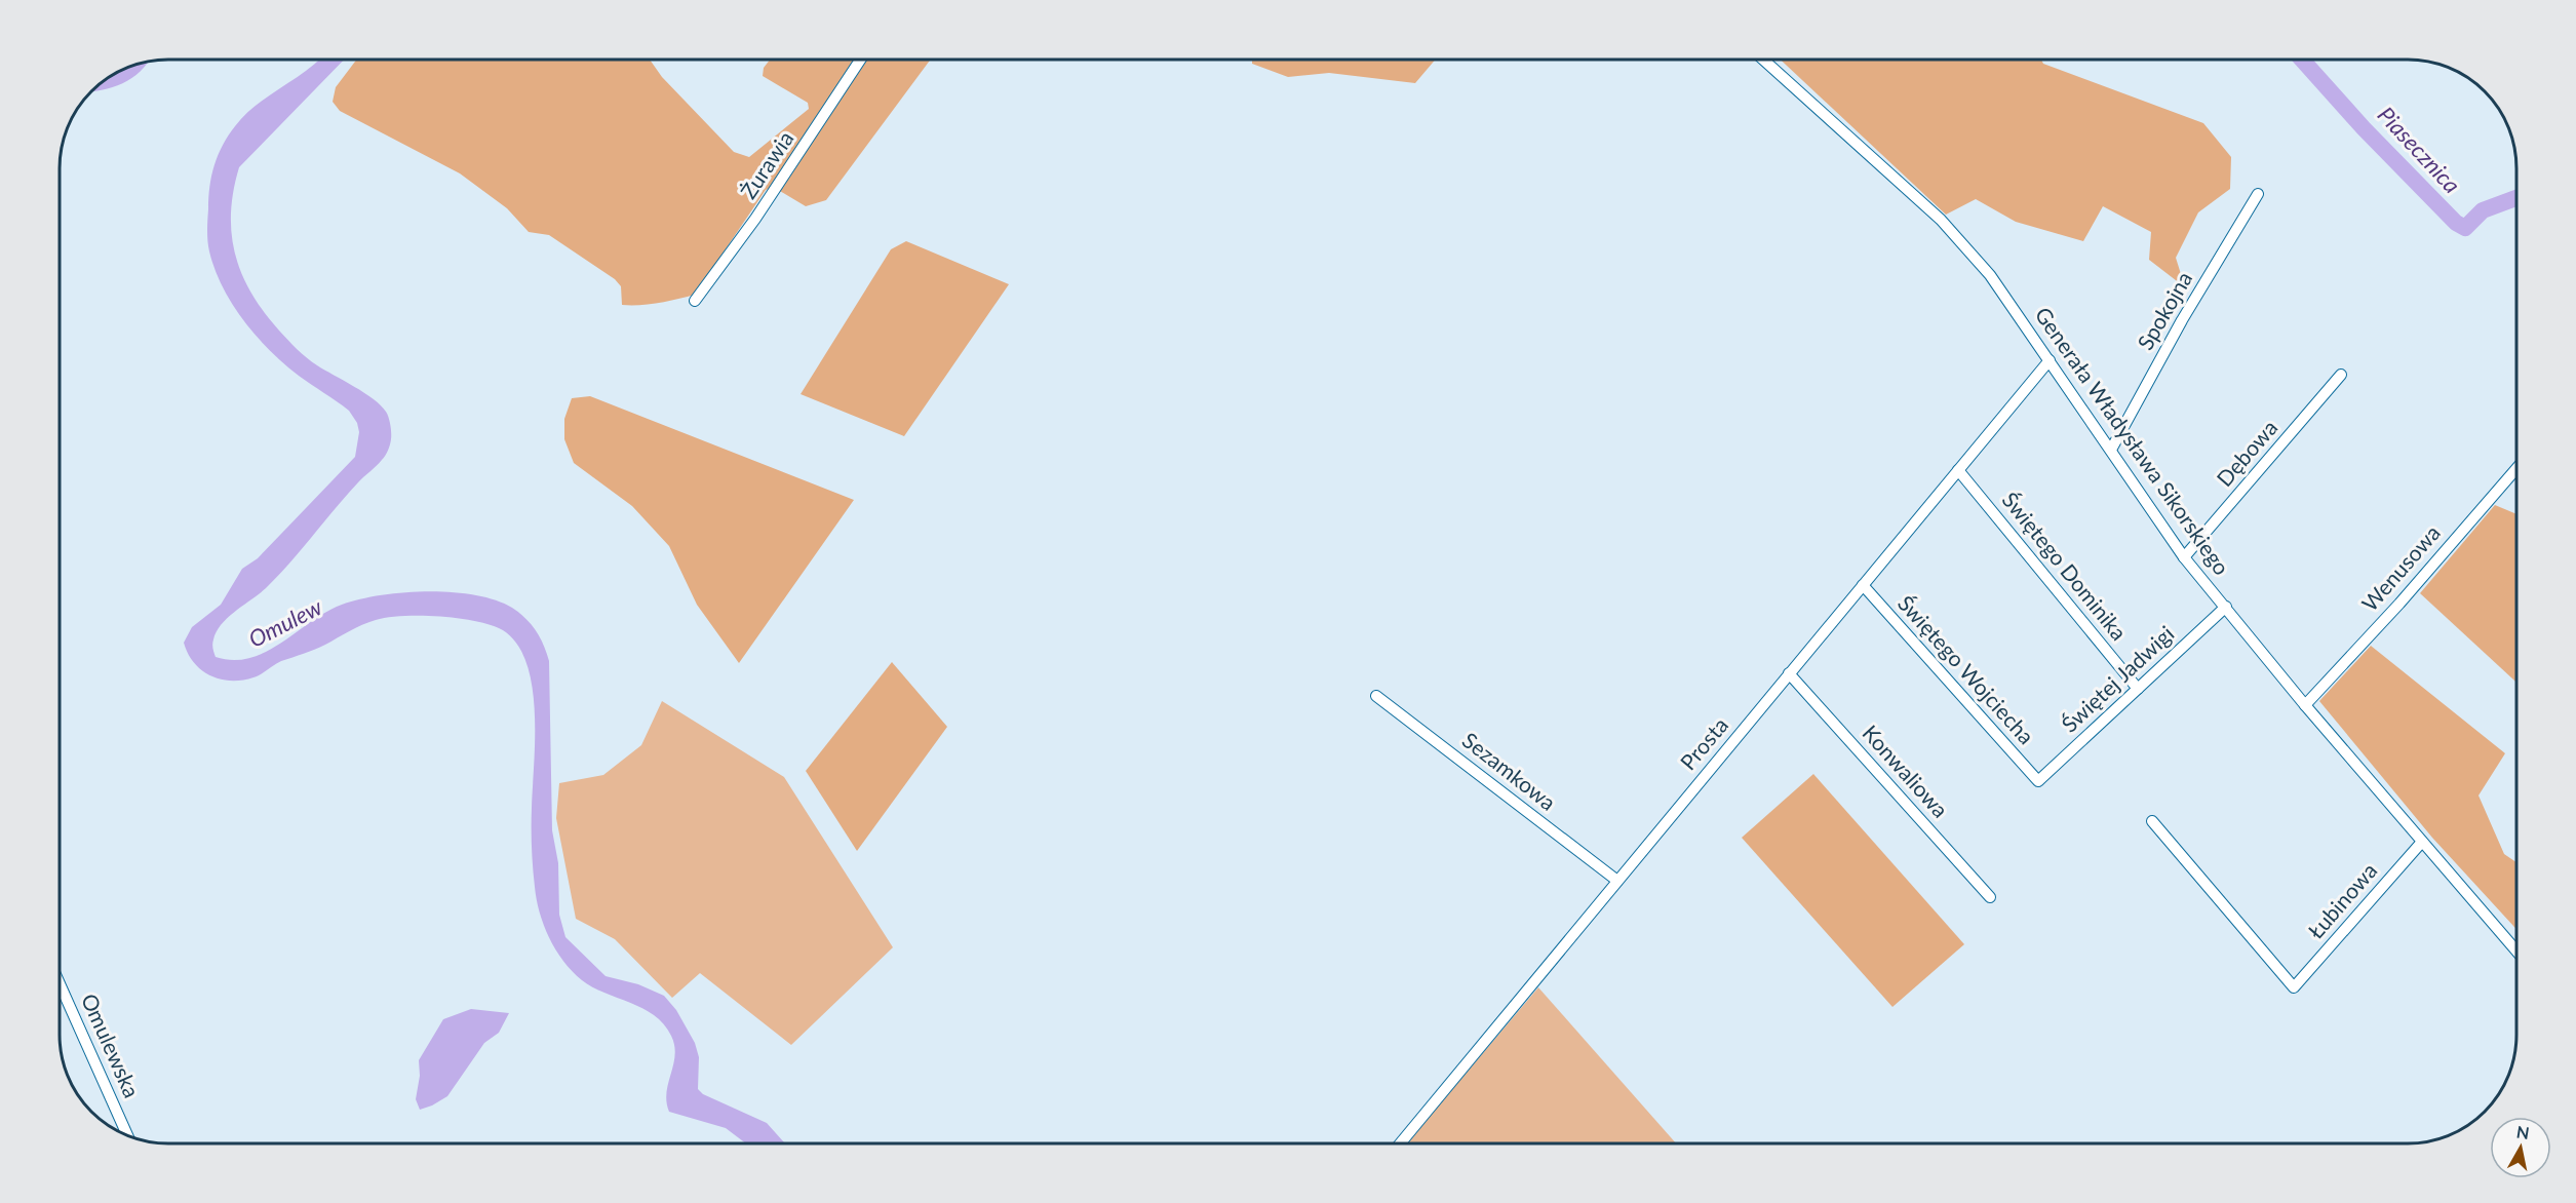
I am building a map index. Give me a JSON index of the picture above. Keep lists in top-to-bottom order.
{
  "streets": {
    "street": [
      "Żurawia",
      "Spokojna",
      "Generała Władysława Sikorskiego",
      "Dębowa",
      "Świętego Dominika",
      "Wenusowa",
      "Świętego Wojciecha",
      "Świętej Jadwigi",
      "Prosta",
      "Sezamkowa",
      "Konwaliowa",
      "Łubinowa",
      "Omulewska"
    ]
  },
  "crossings": [
    ["Spokojna", "Generała Władysława Sikorskiego"],
    ["Generała Władysława Sikorskiego", "Dębowa"],
    ["Generała Władysława Sikorskiego", "Wenusowa"],
    ["Generała Władysława Sikorskiego", "Świętej Jadwigi"],
    ["Generała Władysława Sikorskiego", "Prosta"],
    ["Generała Władysława Sikorskiego", "Łubinowa"],
    ["Świętego Dominika", "Świętej Jadwigi"],
    ["Świętego Dominika", "Prosta"],
    ["Świętego Wojciecha", "Świętej Jadwigi"],
    ["Świętego Wojciecha", "Prosta"],
    ["Prosta", "Sezamkowa"],
    ["Prosta", "Konwaliowa"]
  ],
  "water": ["Piasecznica", "Omulew"],
  "north": "top"
}
